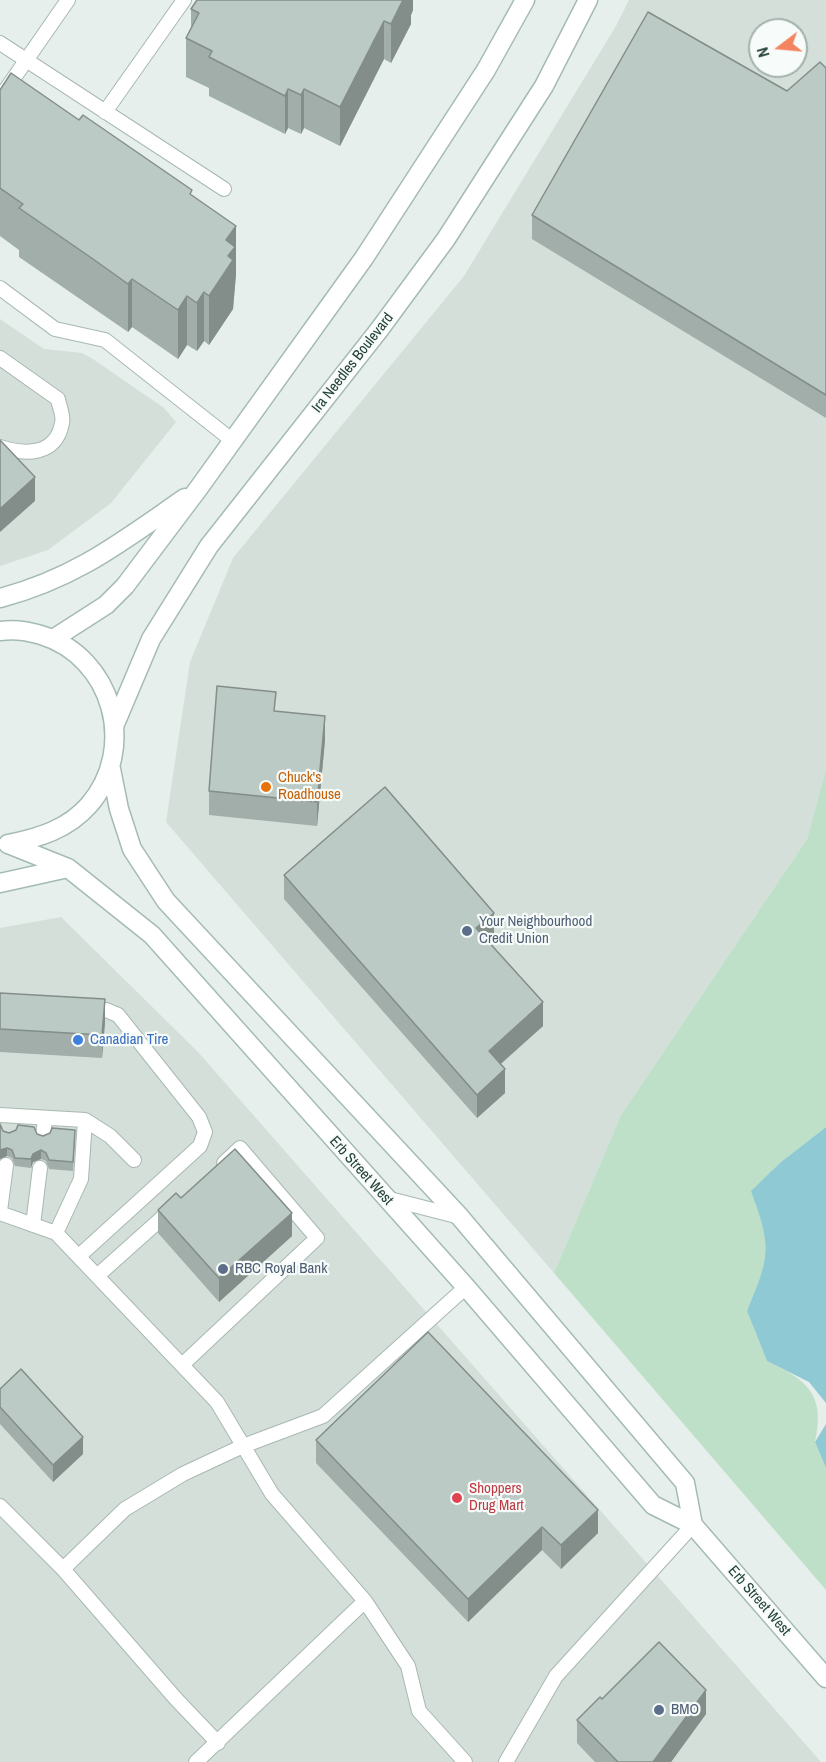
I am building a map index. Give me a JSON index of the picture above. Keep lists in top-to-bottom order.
{
  "streets": {
    "main road": ["Ira Needles Boulevard", "Erb Street West"]
  },
  "places": [
    "Chuck's Roadhouse",
    "Your Neighbourhood Credit Union",
    "Canadian Tire",
    "RBC Royal Bank",
    "Shoppers Drug Mart",
    "BMO"
  ],
  "north": "left"
}
